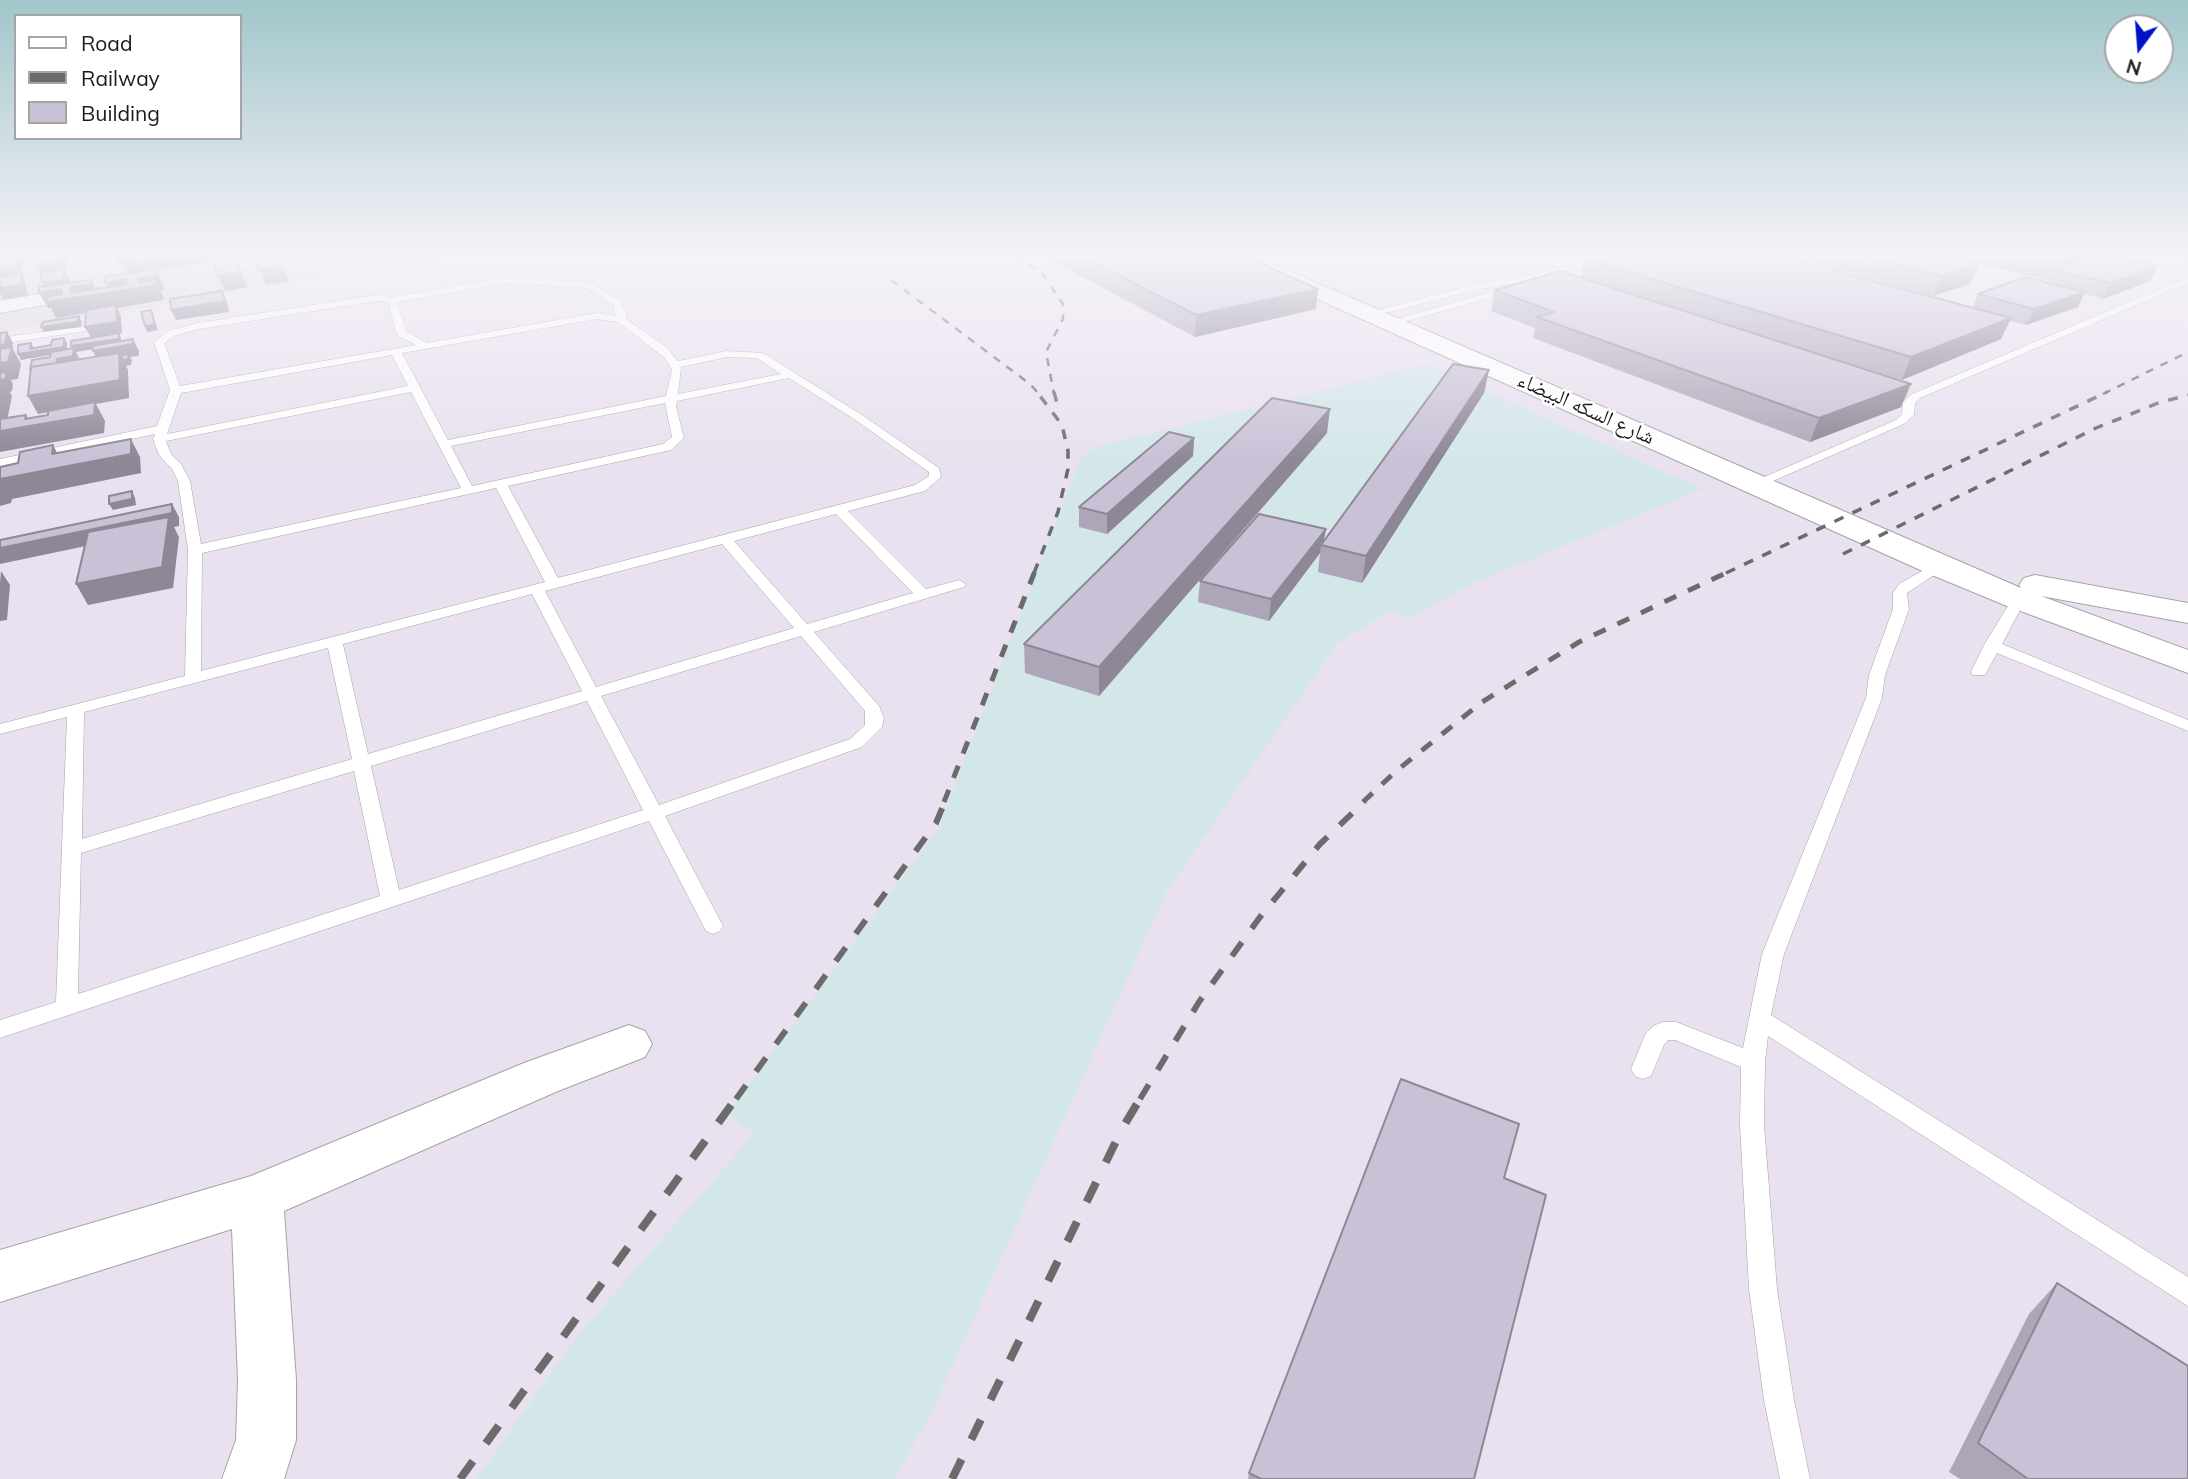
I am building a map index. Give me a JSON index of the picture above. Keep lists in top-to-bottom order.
{
  "streets": {
    "street": ["شارع السكه البيضاء"]
  },
  "legend": ["Road", "Railway", "Building"],
  "north": "bottom"
}
